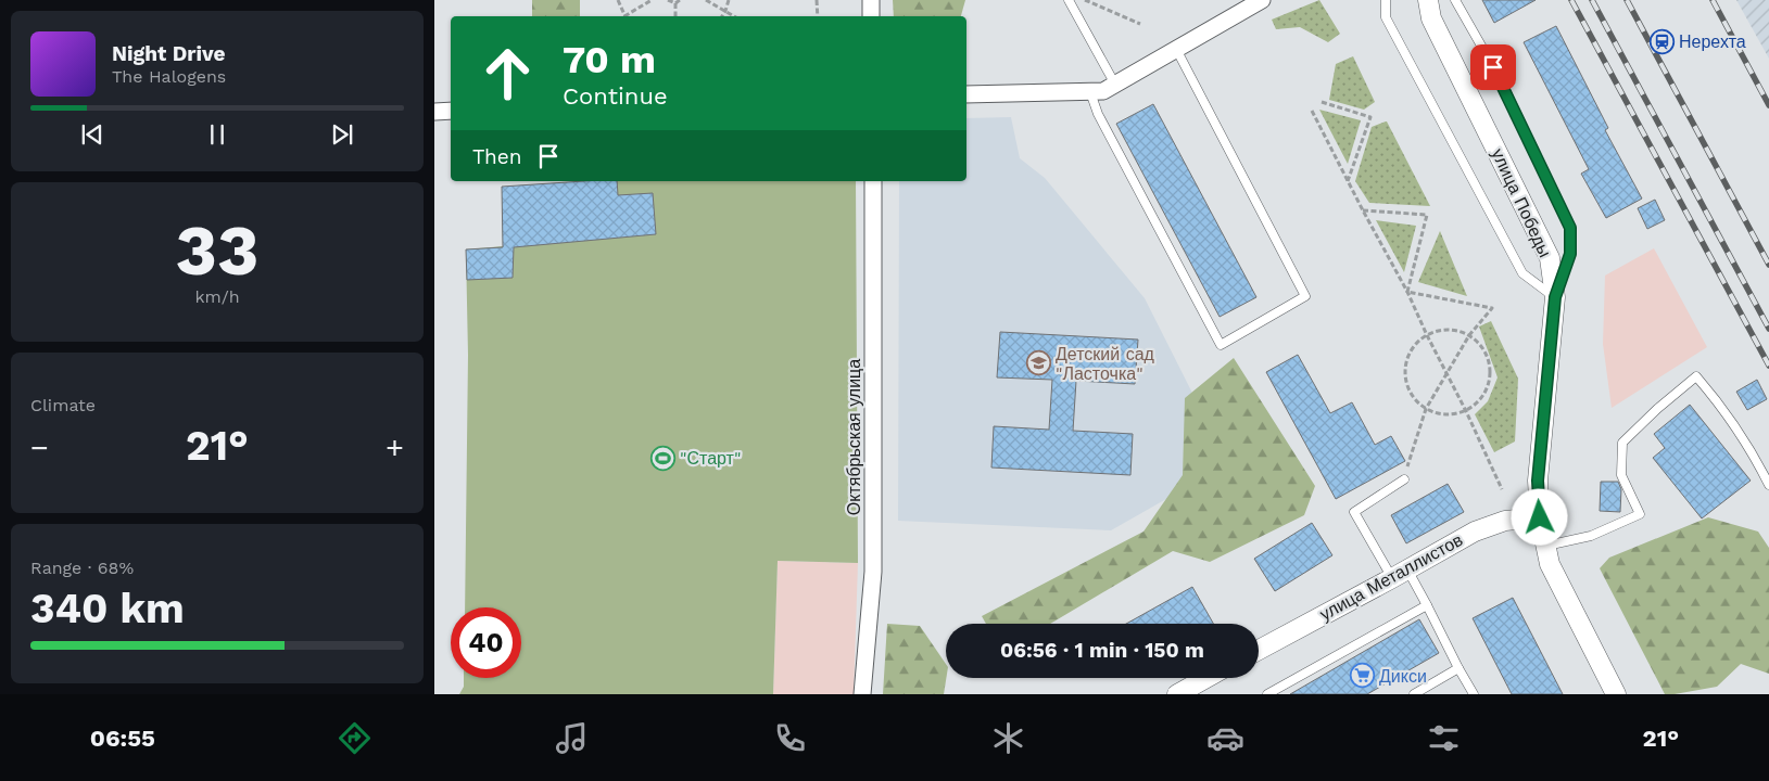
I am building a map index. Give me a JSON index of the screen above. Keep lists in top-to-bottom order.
{
  "streets": {
    "street": ["улица Победы", "Октябрьская улица", "улица Металлистов"]
  },
  "crossings": [
    ["улица Победы", "улица Металлистов"]
  ],
  "places": {
    "station": ["Нерехта"],
    "school or university": ["Детский сад \"Ласточка\""],
    "sports": ["\"Старт\""],
    "supermarket": ["Дикси"]
  },
  "page": {
    "turn": ["70 m", "Continue"],
    "song": ["Night Drive", "The Halogens"],
    "then": "Then",
    "tile": [
      ["33", "km/h"],
      "Climate",
      ["Range · 68%", "340 km"]
    ],
    "heat": ["−", "21°", "+"],
    "limit": "40",
    "trip": "06:56 · 1 min · 150 m",
    "tabs": ["06:55", "21°"]
  }
}
